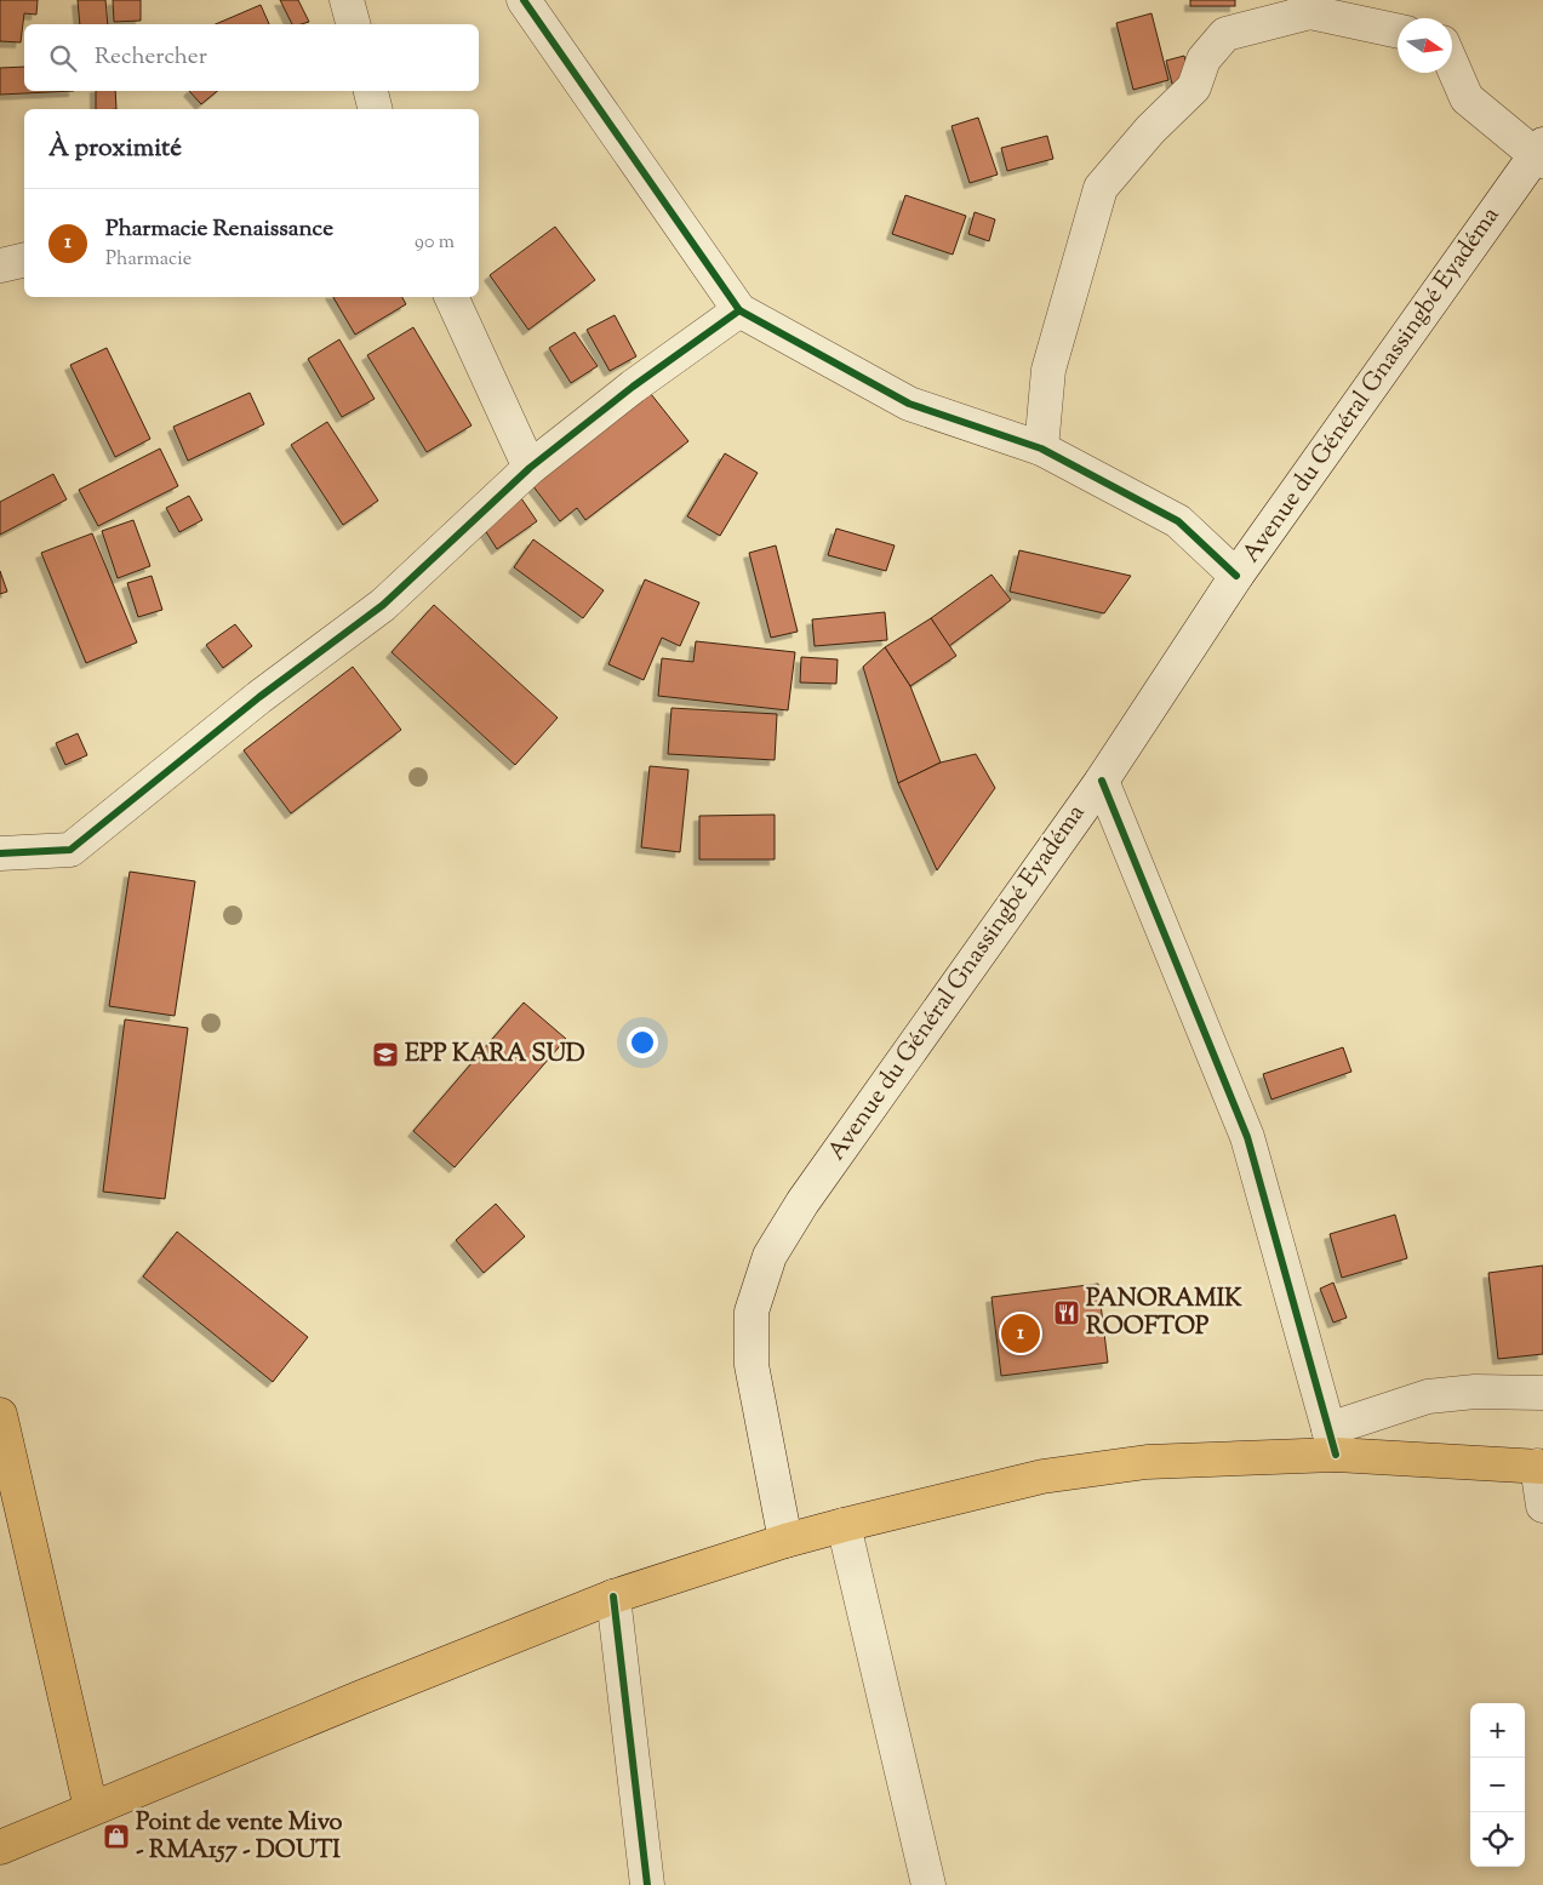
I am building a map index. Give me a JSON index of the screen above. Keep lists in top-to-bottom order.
{
  "streets": {
    "street": ["Avenue du Général Gnassingbé Eyadéma"]
  },
  "places": {
    "school or university": ["EPP KARA SUD"],
    "restaurant": ["PANORAMIK ROOFTOP"],
    "shop": ["Point de vente Mivo - RMA157 - DOUTI"]
  },
  "north": "right",
  "page": {
    "search": "Rechercher",
    "heading": "À proximité",
    "list": [
      {
        "mark": "1",
        "name": "Pharmacie Renaissance",
        "note": "Pharmacie",
        "value": "90 m"
      }
    ],
    "pins": "1",
    "map_buttons": ["+", "−"]
  }
}
